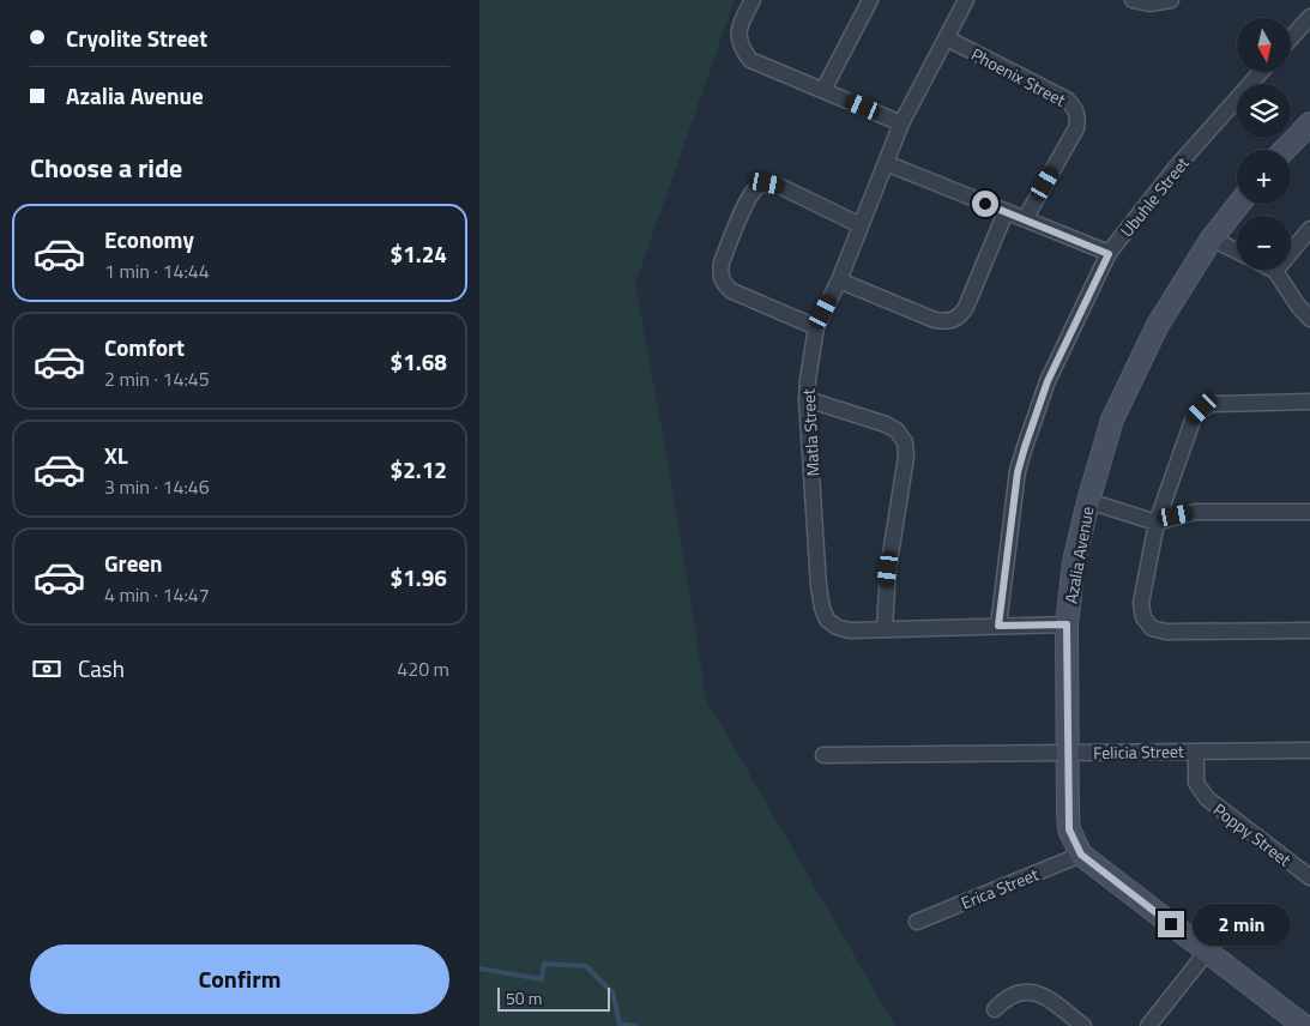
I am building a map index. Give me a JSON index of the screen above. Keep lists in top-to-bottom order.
{
  "streets": {
    "street": [
      "Phoenix Street",
      "Ubuhle Street",
      "Matla Street",
      "Azalia Avenue",
      "Felicia Street",
      "Poppy Street",
      "Erica Street"
    ]
  },
  "crossings": [
    ["Phoenix Street", "Matla Street"],
    ["Ubuhle Street", "Matla Street"],
    ["Matla Street", "Azalia Avenue"],
    ["Azalia Avenue", "Felicia Street"],
    ["Azalia Avenue", "Erica Street"],
    ["Felicia Street", "Poppy Street"]
  ],
  "scale_bar": "50 m",
  "north": "bottom",
  "page": {
    "banner": ["Cryolite Street", "Azalia Avenue"],
    "map_buttons": ["+", "−"],
    "heading": "Choose a ride",
    "list": [
      {
        "name": "Economy",
        "note": "1 min · 14:44",
        "value": "$1.24"
      },
      {
        "name": "Comfort",
        "note": "2 min · 14:45",
        "value": "$1.68"
      },
      {
        "name": "XL",
        "note": "3 min · 14:46",
        "value": "$2.12"
      },
      {
        "name": "Green",
        "note": "4 min · 14:47",
        "value": "$1.96"
      }
    ],
    "pay": ["Cash", "420 m"],
    "bubble": "2 min",
    "buttons": "Confirm",
    "scale": "50 m"
  }
}
